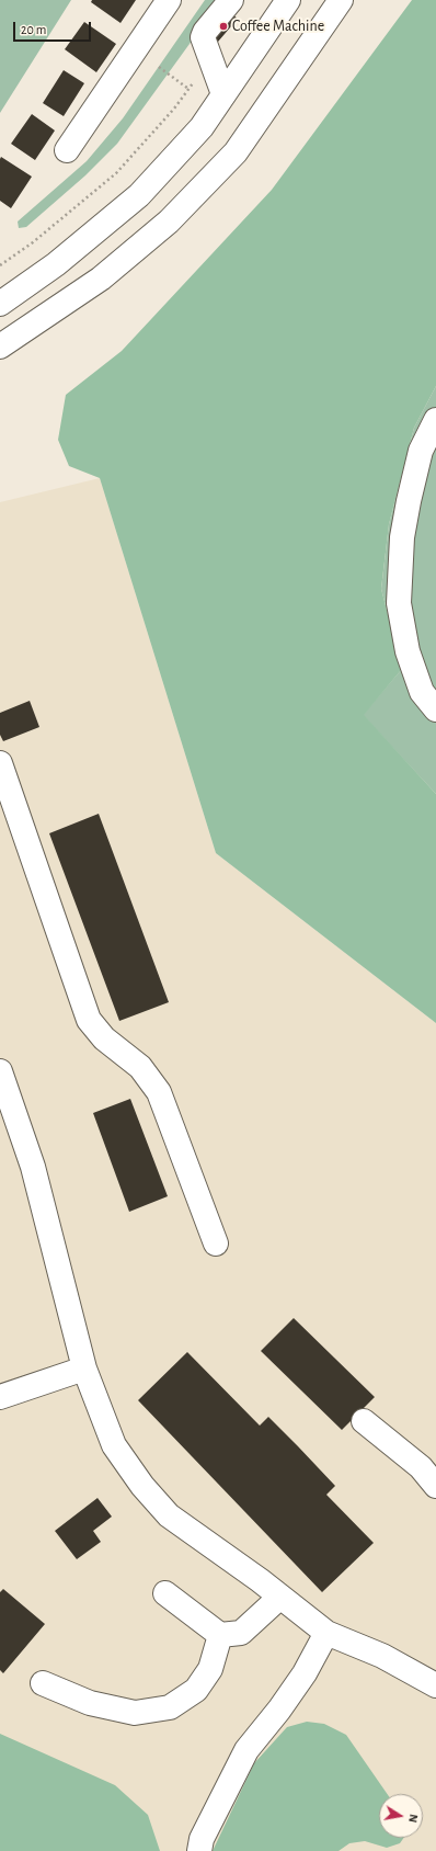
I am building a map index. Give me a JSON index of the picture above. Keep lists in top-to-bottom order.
{
  "places": ["Coffee Machine"],
  "scale_bar": "20 m",
  "north": "right"
}
